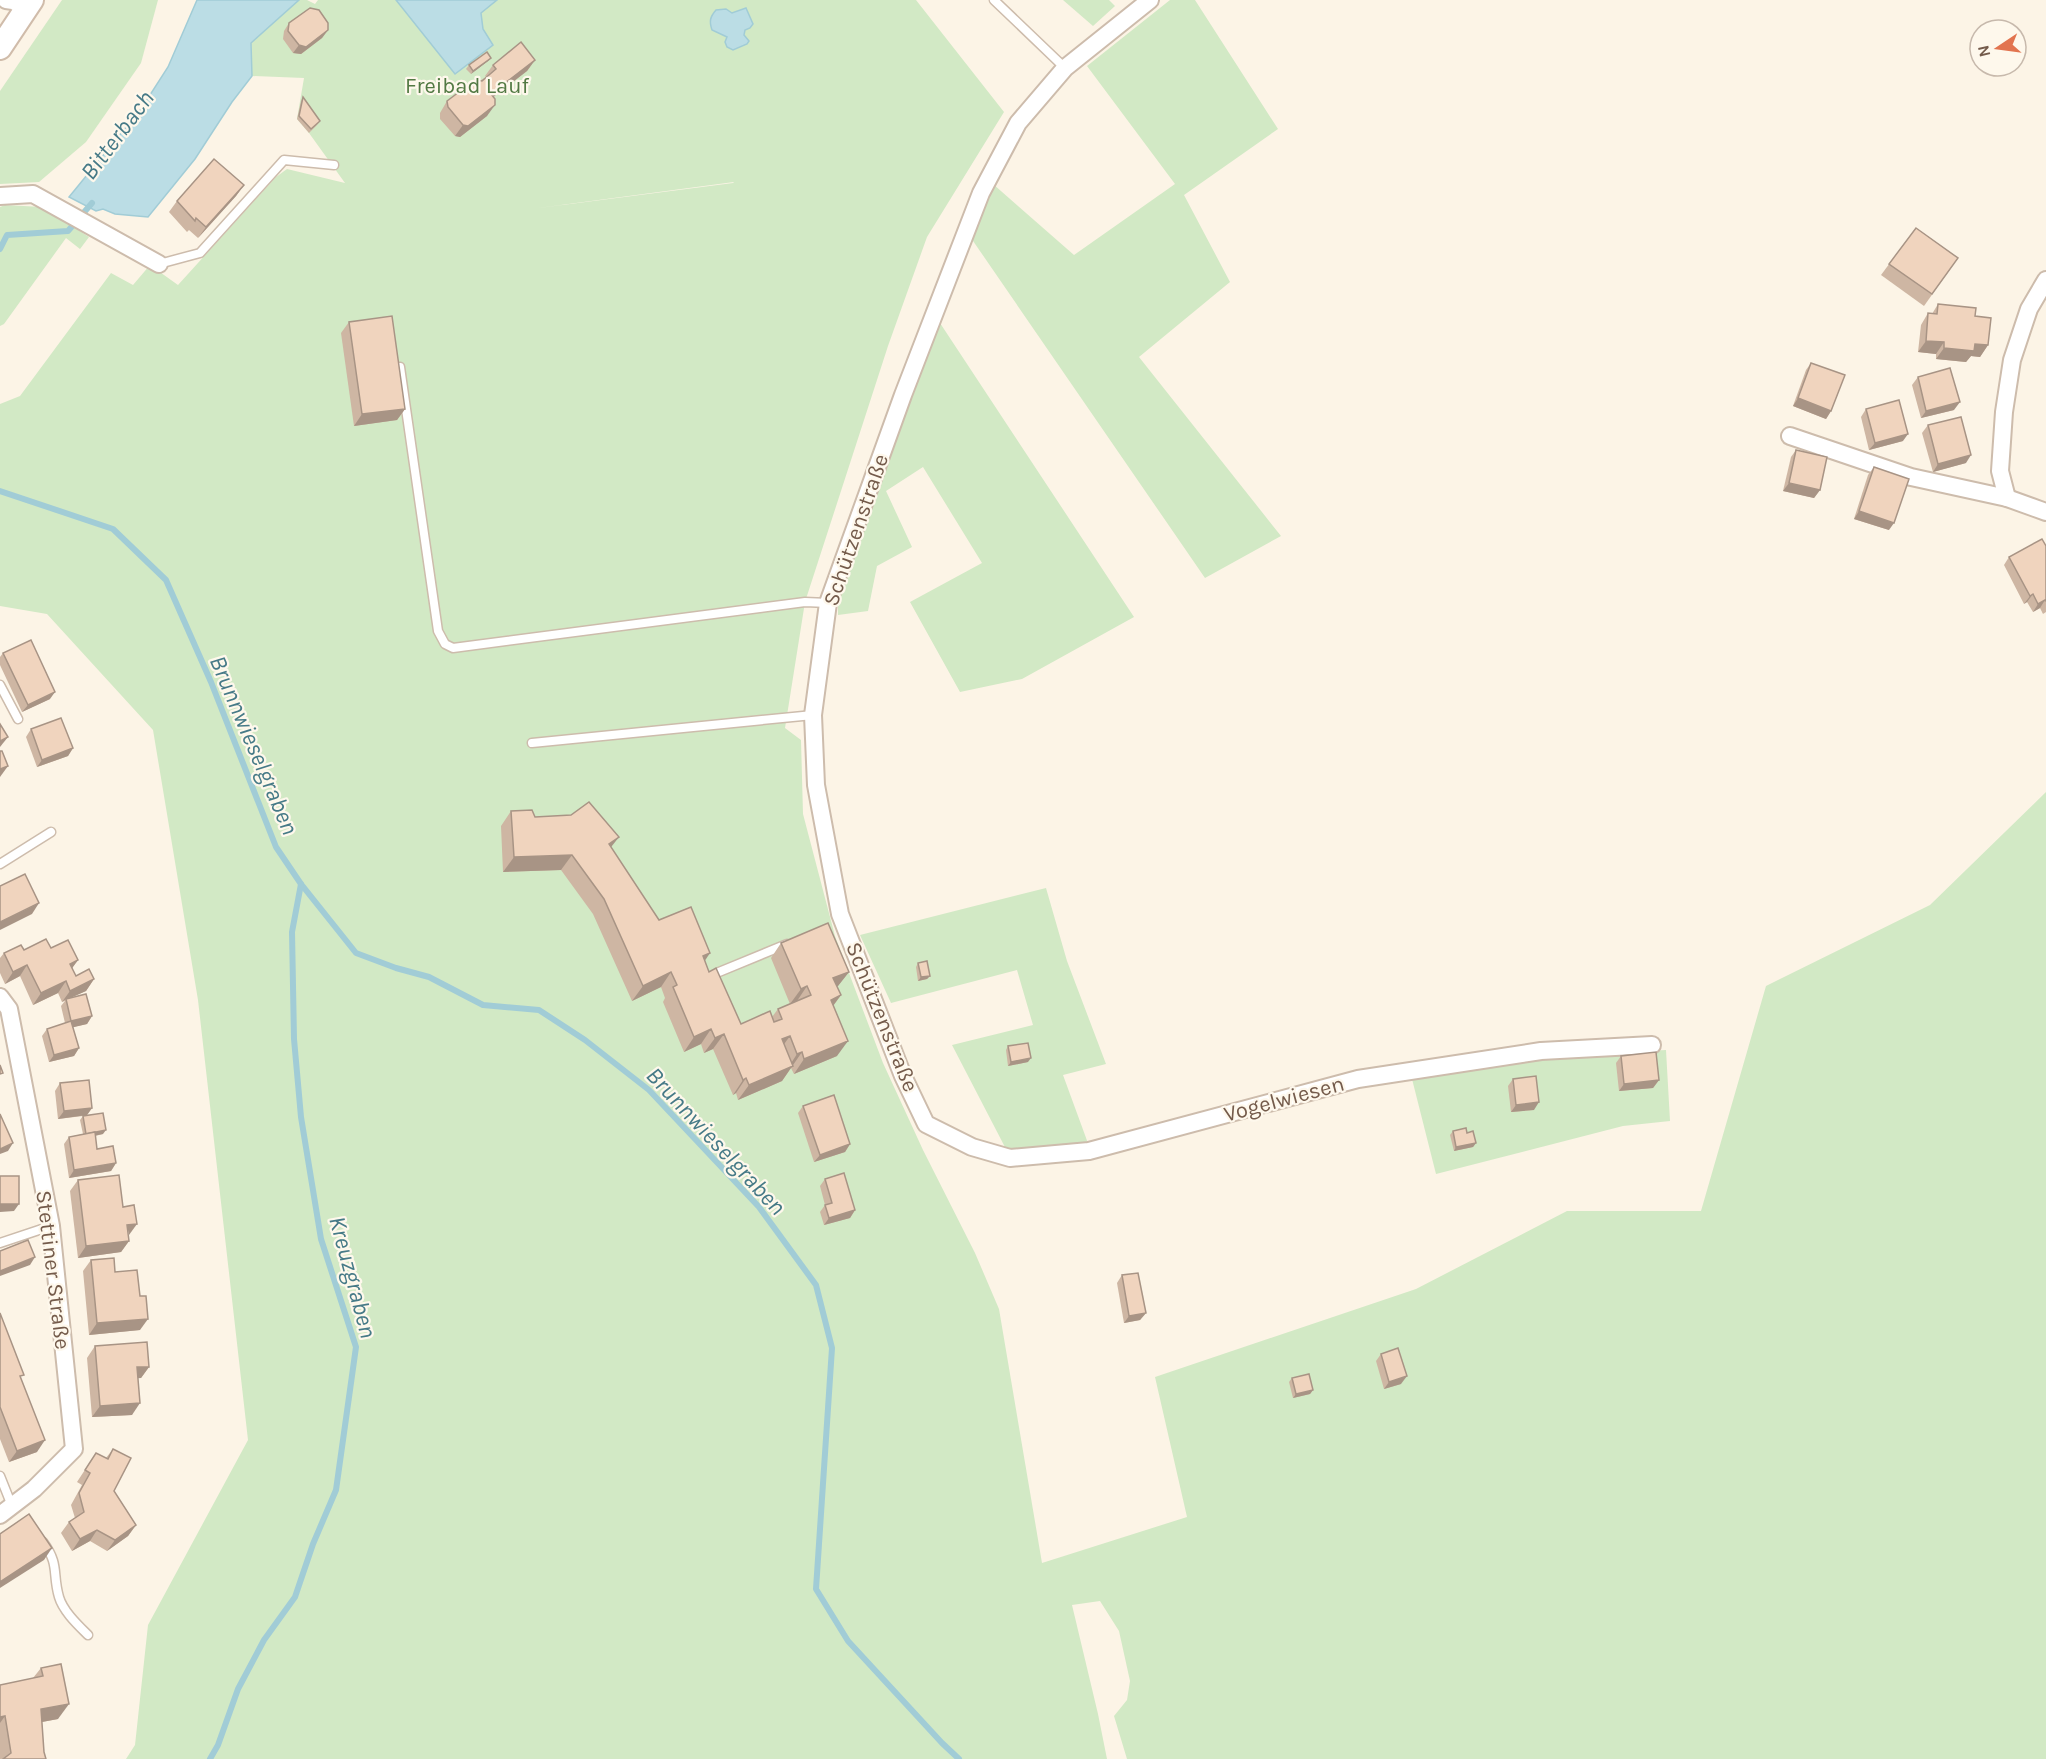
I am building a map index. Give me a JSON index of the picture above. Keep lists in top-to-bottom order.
{
  "streets": {
    "street": ["Schützenstraße", "Vogelwiesen", "Stettiner Straße"]
  },
  "crossings": [
    ["Schützenstraße", "Vogelwiesen"]
  ],
  "water": ["Bitterbach", "Brunnwieselgraben", "Kreuzgraben"],
  "parks": ["Freibad Lauf"],
  "north": "left"
}
